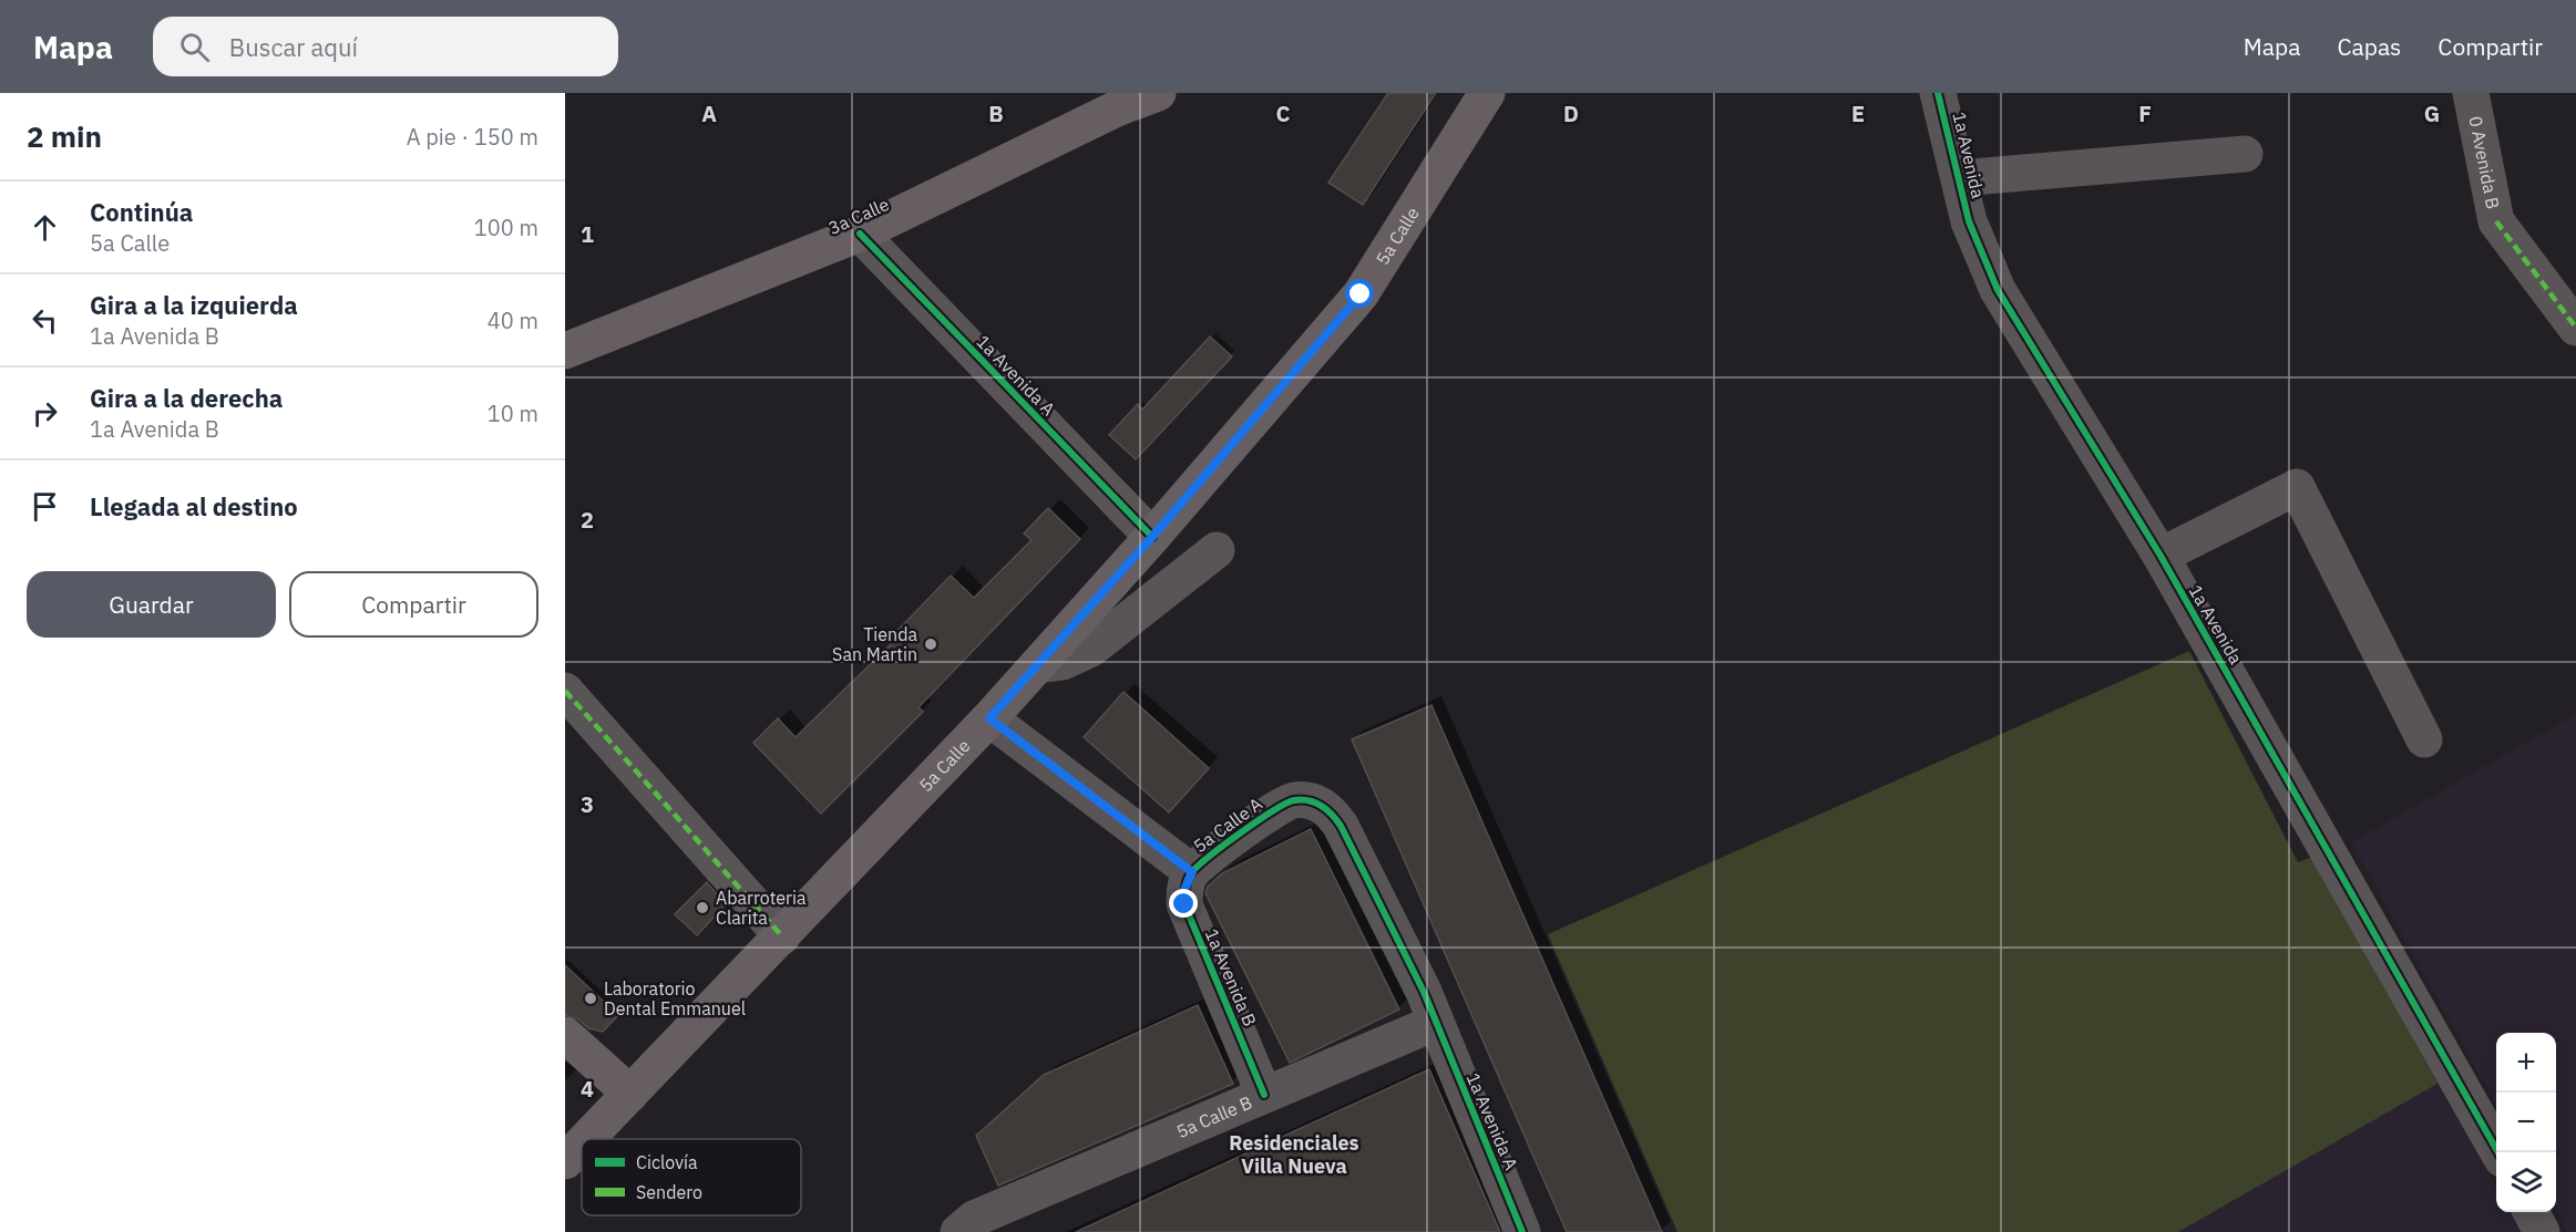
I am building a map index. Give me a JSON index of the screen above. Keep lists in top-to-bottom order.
{
  "streets": {
    "main road": ["3a Calle", "5a Calle"],
    "street": [
      "1a Avenida",
      "0 Avenida B",
      "1a Avenida A",
      "5a Calle A",
      "1a Avenida B",
      "5a Calle B"
    ]
  },
  "crossings": [
    ["3a Calle", "1a Avenida A"],
    ["5a Calle", "1a Avenida A"],
    ["1a Avenida A", "5a Calle A"],
    ["1a Avenida A", "5a Calle B"],
    ["5a Calle A", "1a Avenida B"],
    ["5a Calle A", "5a Calle B"],
    ["1a Avenida B", "5a Calle B"]
  ],
  "districts": ["Residenciales Villa Nueva"],
  "places": ["Tienda San Martin", "Abarroteria Clarita", "Laboratorio Dental Emmanuel"],
  "legend": ["Ciclovía", "Sendero"],
  "page": {
    "header": "Mapa",
    "search": "Buscar aquí",
    "nav": ["Mapa", "Capas", "Compartir"],
    "heading": ["2 min", "A pie · 150 m"],
    "list": [
      ["Continúa", "5a Calle", "100 m"],
      ["Gira a la izquierda", "1a Avenida B", "40 m"],
      ["Gira a la derecha", "1a Avenida B", "10 m"],
      "Llegada al destino"
    ],
    "buttons": ["Guardar", "Compartir"],
    "map_buttons": ["+", "−"]
  },
  "grid": {
    "columns": [
      "A",
      "B",
      "C",
      "D",
      "E",
      "F",
      "G"
    ],
    "rows": [
      "1",
      "2",
      "3",
      "4"
    ]
  }
}
